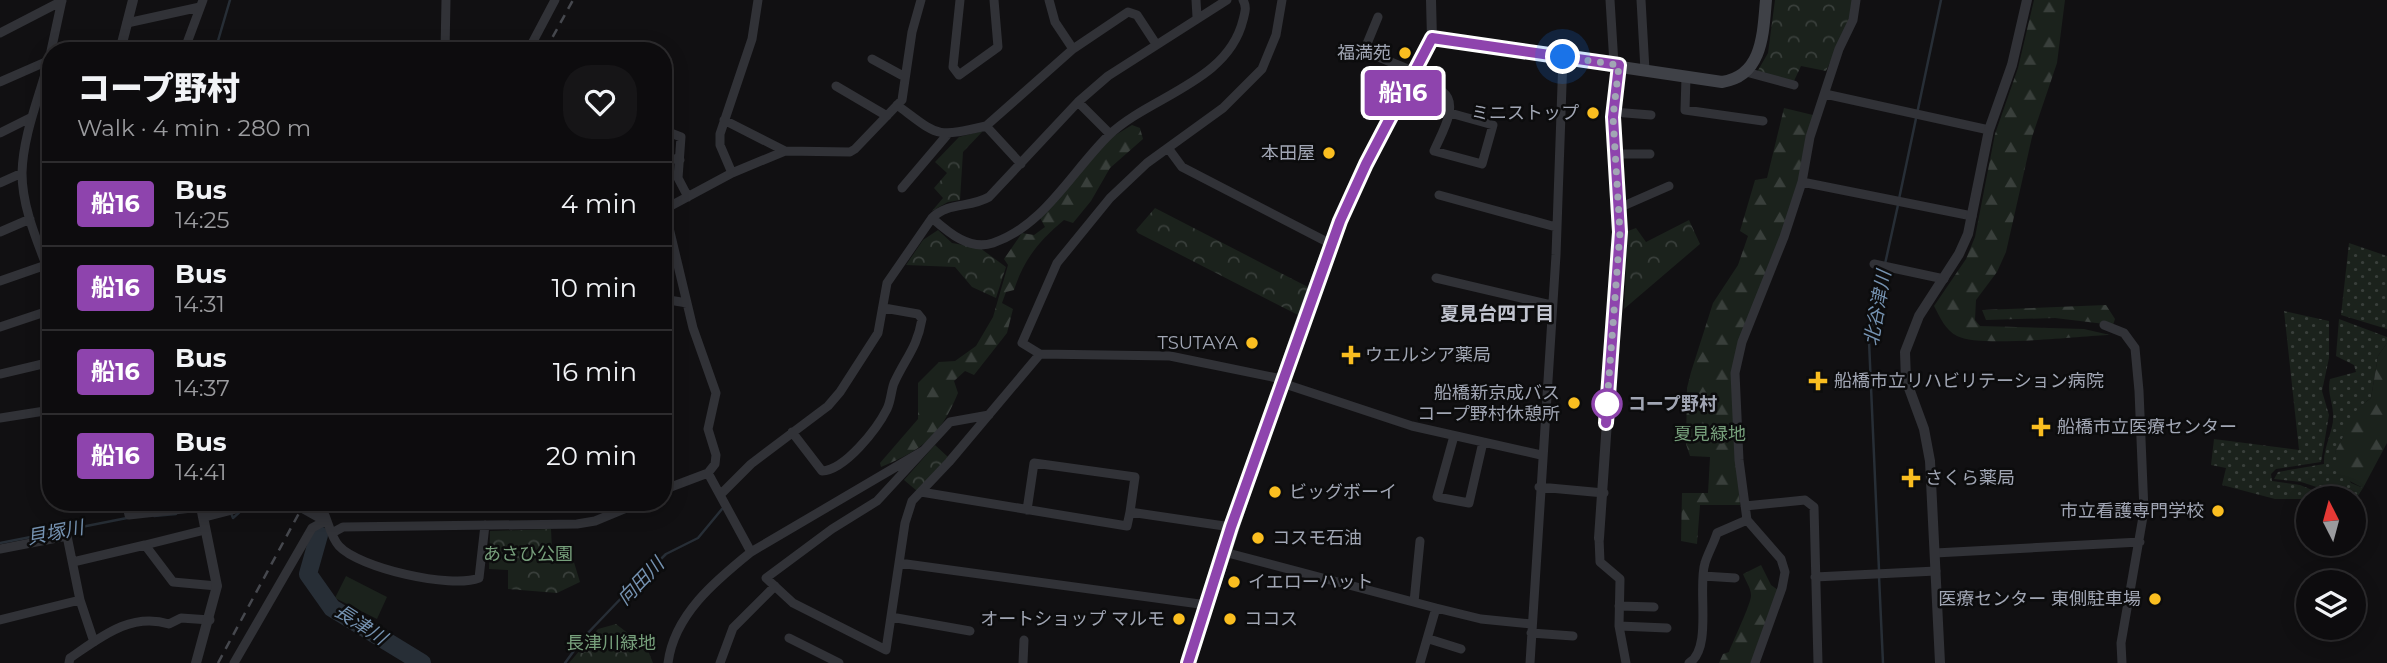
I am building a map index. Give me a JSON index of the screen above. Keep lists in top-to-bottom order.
{
  "districts": ["夏見台四丁目"],
  "water": [
    "北谷津川",
    "貝塚川",
    "向田川",
    "長津川"
  ],
  "parks": ["夏見緑地", "あさひ公園", "長津川緑地"],
  "places": {
    "other": [
      "福満苑",
      "ミニストップ",
      "本田屋",
      "TSUTAYA",
      "船橋新京成バス コープ野村休憩所",
      "コープ野村",
      "ビッグボーイ",
      "市立看護専門学校",
      "コスモ石油",
      "イエローハット",
      "医療センター 東側駐車場",
      "オートショップ マルモ",
      "ココス"
    ],
    "health": [
      "ウエルシア薬局",
      "船橋市立リハビリテーション病院",
      "船橋市立医療センター",
      "さくら薬局"
    ]
  },
  "lines": ["bus line 船16"],
  "north": "top",
  "page": {
    "on_map": "船16",
    "heading": ["コープ野村", "Walk · 4 min · 280 m"],
    "list": [
      {
        "mark": "船16",
        "name": "Bus",
        "note": "14:25",
        "value": "4 min"
      },
      {
        "mark": "船16",
        "name": "Bus",
        "note": "14:31",
        "value": "10 min"
      },
      {
        "mark": "船16",
        "name": "Bus",
        "note": "14:37",
        "value": "16 min"
      },
      {
        "mark": "船16",
        "name": "Bus",
        "note": "14:41",
        "value": "20 min"
      }
    ]
  }
}
